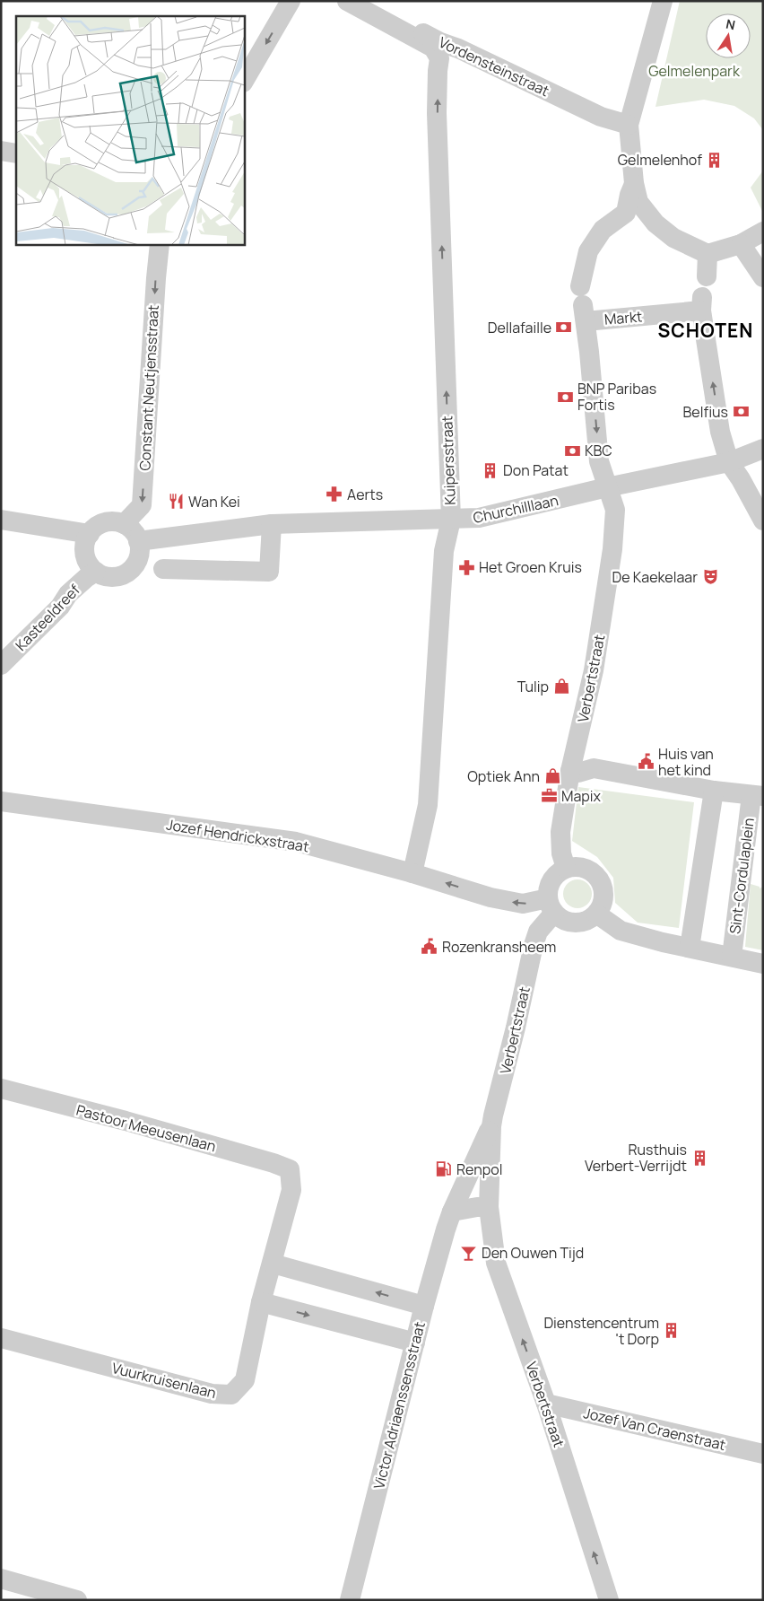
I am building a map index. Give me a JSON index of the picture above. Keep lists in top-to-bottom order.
{
  "streets": {
    "street": [
      "Vordensteinstraat",
      "Markt",
      "Constant Neutjensstraat",
      "Kuipersstraat",
      "Churchilllaan",
      "Kasteeldreef",
      "Verbertstraat",
      "Jozef Hendrickxstraat",
      "Sint-Cordulaplein",
      "Pastoor Meeusenlaan",
      "Vuurkruisenlaan",
      "Victor Adriaenssensstraat",
      "Jozef Van Craenstraat"
    ]
  },
  "crossings": [
    ["Vordensteinstraat", "Kuipersstraat"],
    ["Markt", "Churchilllaan"],
    ["Markt", "Verbertstraat"],
    ["Constant Neutjensstraat", "Churchilllaan"],
    ["Constant Neutjensstraat", "Kasteeldreef"],
    ["Kuipersstraat", "Churchilllaan"],
    ["Kuipersstraat", "Jozef Hendrickxstraat"],
    ["Churchilllaan", "Kasteeldreef"],
    ["Churchilllaan", "Verbertstraat"],
    ["Verbertstraat", "Jozef Hendrickxstraat"],
    ["Verbertstraat", "Sint-Cordulaplein"],
    ["Verbertstraat", "Victor Adriaenssensstraat"],
    ["Verbertstraat", "Jozef Van Craenstraat"],
    ["Pastoor Meeusenlaan", "Vuurkruisenlaan"]
  ],
  "one_way": ["Constant Neutjensstraat", "Kuipersstraat"],
  "districts": ["SCHOTEN"],
  "parks": ["Gelmelenpark"],
  "places": {
    "building": [
      "Gelmelenhof",
      "Don Patat",
      "Rusthuis Verbert-Verrijdt",
      "Dienstencentrum 't Dorp"
    ],
    "bank": [
      "Dellafaille",
      "BNP Paribas Fortis",
      "Belfius",
      "KBC"
    ],
    "pharmacy": ["Aerts", "Het Groen Kruis"],
    "restaurant": ["Wan Kei"],
    "theatre": ["De Kaekelaar"],
    "shop": ["Tulip", "Optiek Ann"],
    "public building": ["Huis van het kind", "Rozenkransheem"],
    "office": ["Mapix"],
    "fuel station": ["Renpol"],
    "bar": ["Den Ouwen Tijd"]
  },
  "north": "top"
}
